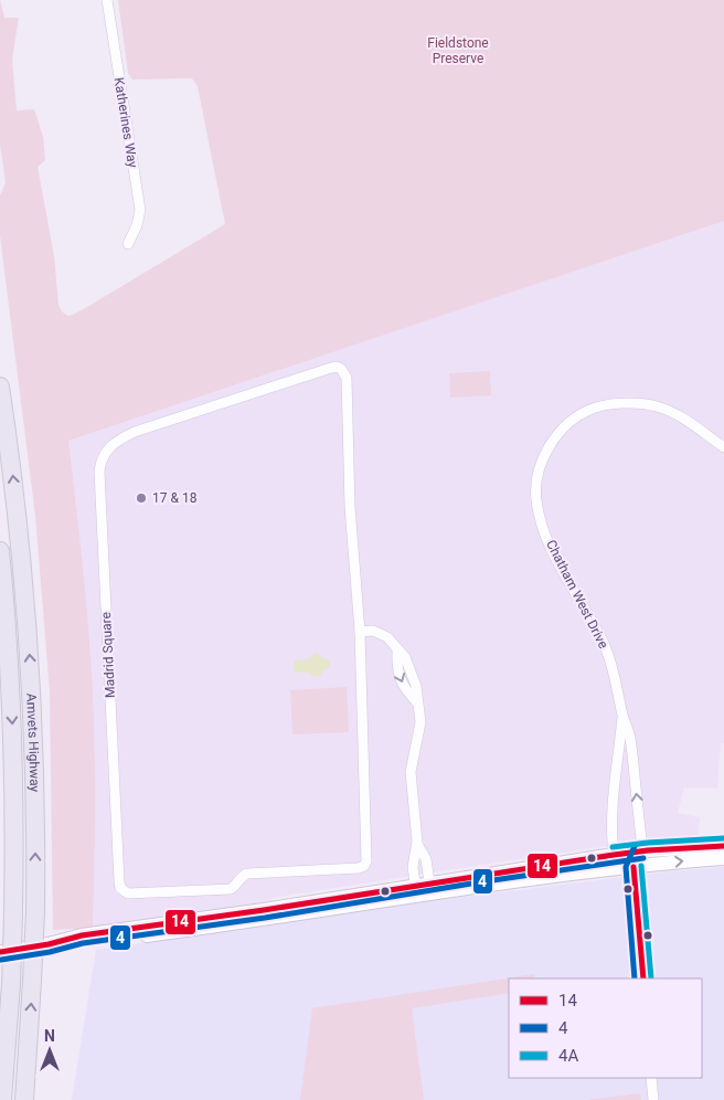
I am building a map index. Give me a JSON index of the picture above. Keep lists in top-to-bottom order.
{
  "streets": {
    "highway": ["Amvets Highway"],
    "street": ["Katherines Way", "Chatham West Drive", "Madrid Square"]
  },
  "parks": ["Fieldstone Preserve"],
  "places": ["17 & 18"],
  "lines": ["transit line 4A", "transit line 14", "transit line 4"],
  "legend": ["14", "4", "4A"],
  "north": "top"
}
